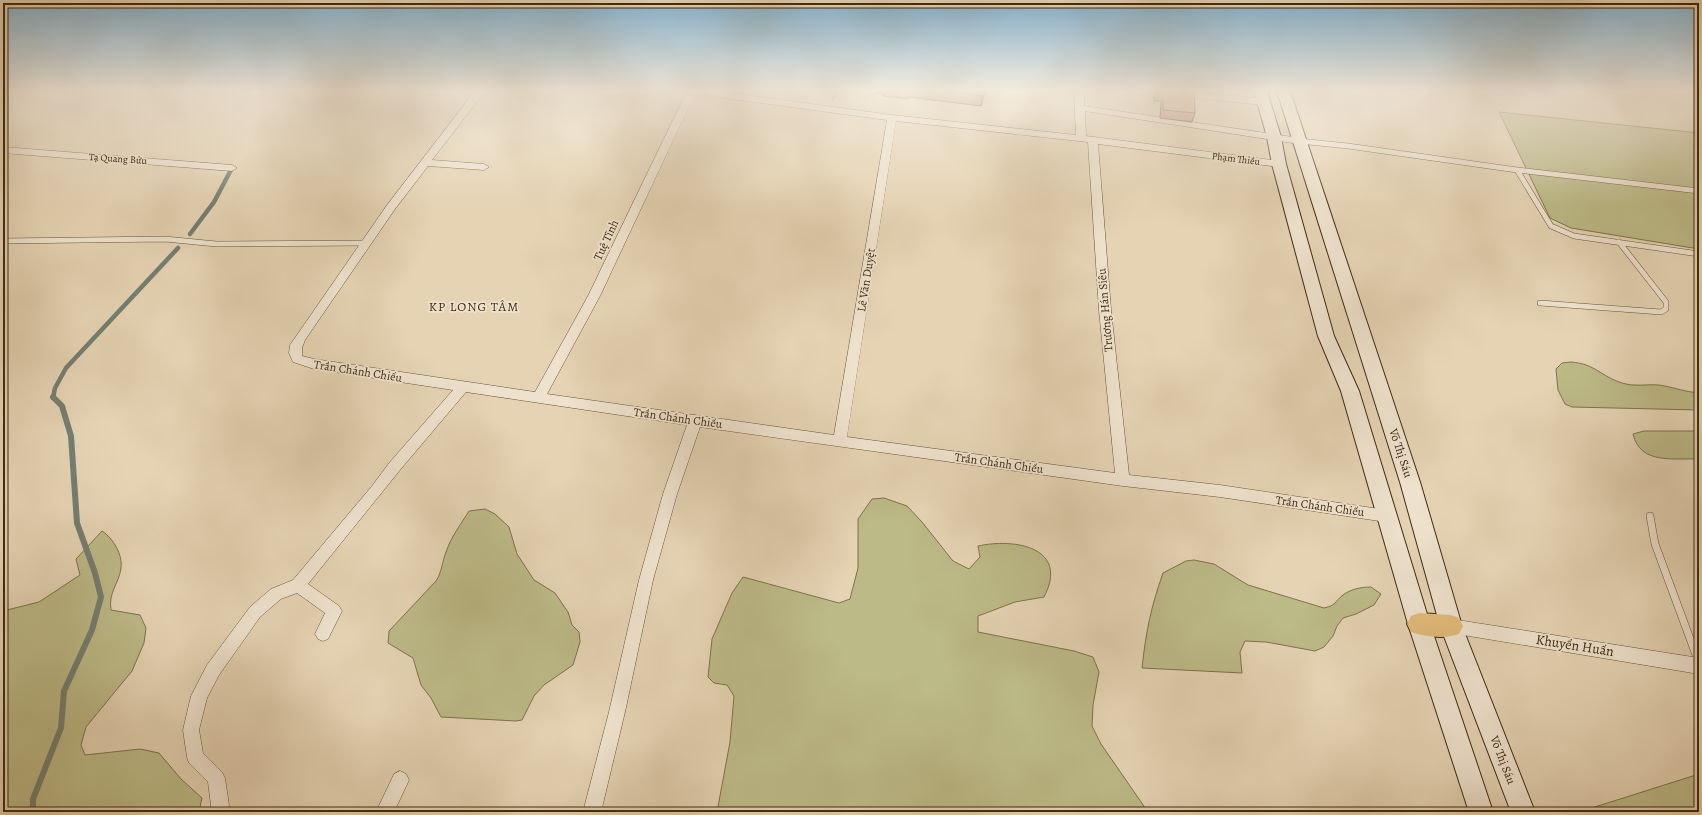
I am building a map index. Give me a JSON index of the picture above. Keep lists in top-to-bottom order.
{
  "streets": {
    "main road": ["Võ Thị Sáu"],
    "street": [
      "Tạ Quang Bửu",
      "Phạm Thiều",
      "Tuệ Tĩnh",
      "Lê Văn Duyệt",
      "Trương Hán Siêu",
      "Trần Chánh Chiếu",
      "Khuyển Huấn"
    ]
  },
  "crossings": [
    ["Phạm Thiều", "Trương Hán Siêu"],
    ["Tuệ Tĩnh", "Trần Chánh Chiếu"],
    ["Lê Văn Duyệt", "Trần Chánh Chiếu"],
    ["Trương Hán Siêu", "Trần Chánh Chiếu"],
    ["Võ Thị Sáu", "Khuyển Huấn"]
  ],
  "districts": ["KP LONG TÂM"]
}
